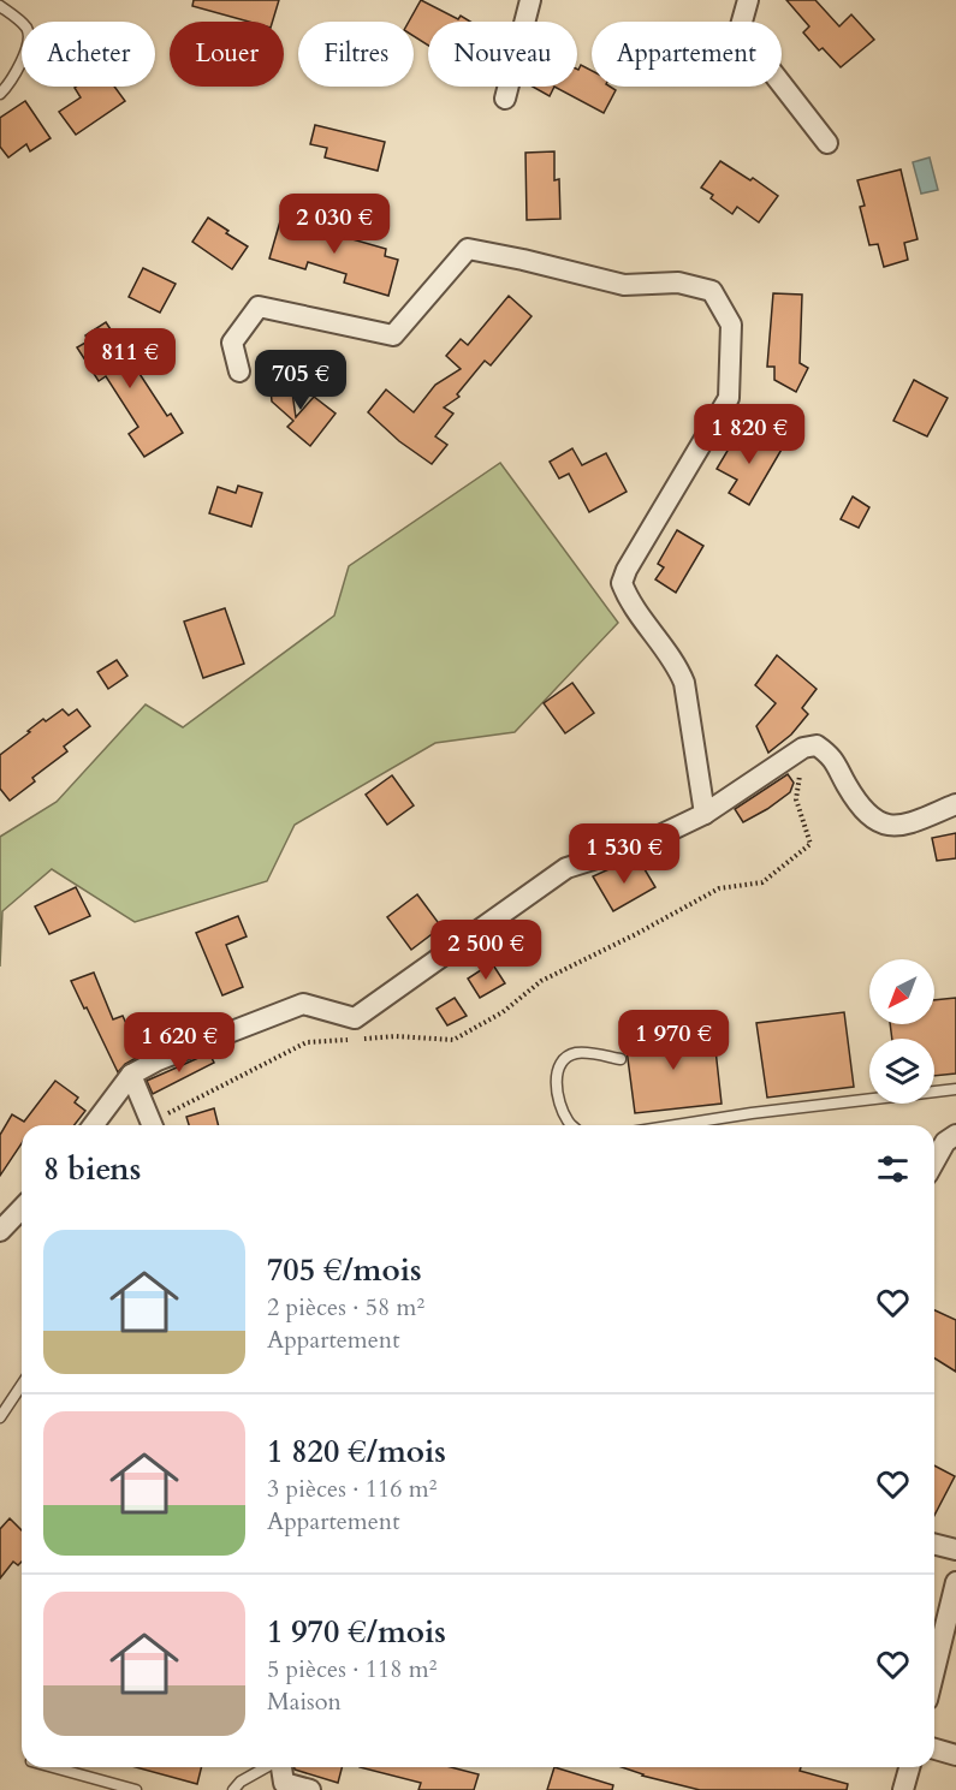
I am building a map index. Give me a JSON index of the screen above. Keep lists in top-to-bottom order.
{
  "north": "bottom left",
  "page": {
    "chip": [
      "Acheter",
      "Louer",
      "Filtres",
      "Nouveau",
      "Appartement"
    ],
    "price": [
      "2 030 €",
      "811 €",
      "705 €",
      "1 820 €",
      "1 530 €",
      "2 500 €",
      "1 970 €",
      "1 620 €"
    ],
    "heading": "8 biens",
    "list": [
      {
        "name": "705 €/mois",
        "note": "2 pièces · 58 m² · Appartement"
      },
      {
        "name": "1 820 €/mois",
        "note": "3 pièces · 116 m² · Appartement"
      },
      {
        "name": "1 970 €/mois",
        "note": "5 pièces · 118 m² · Maison"
      }
    ]
  }
}
